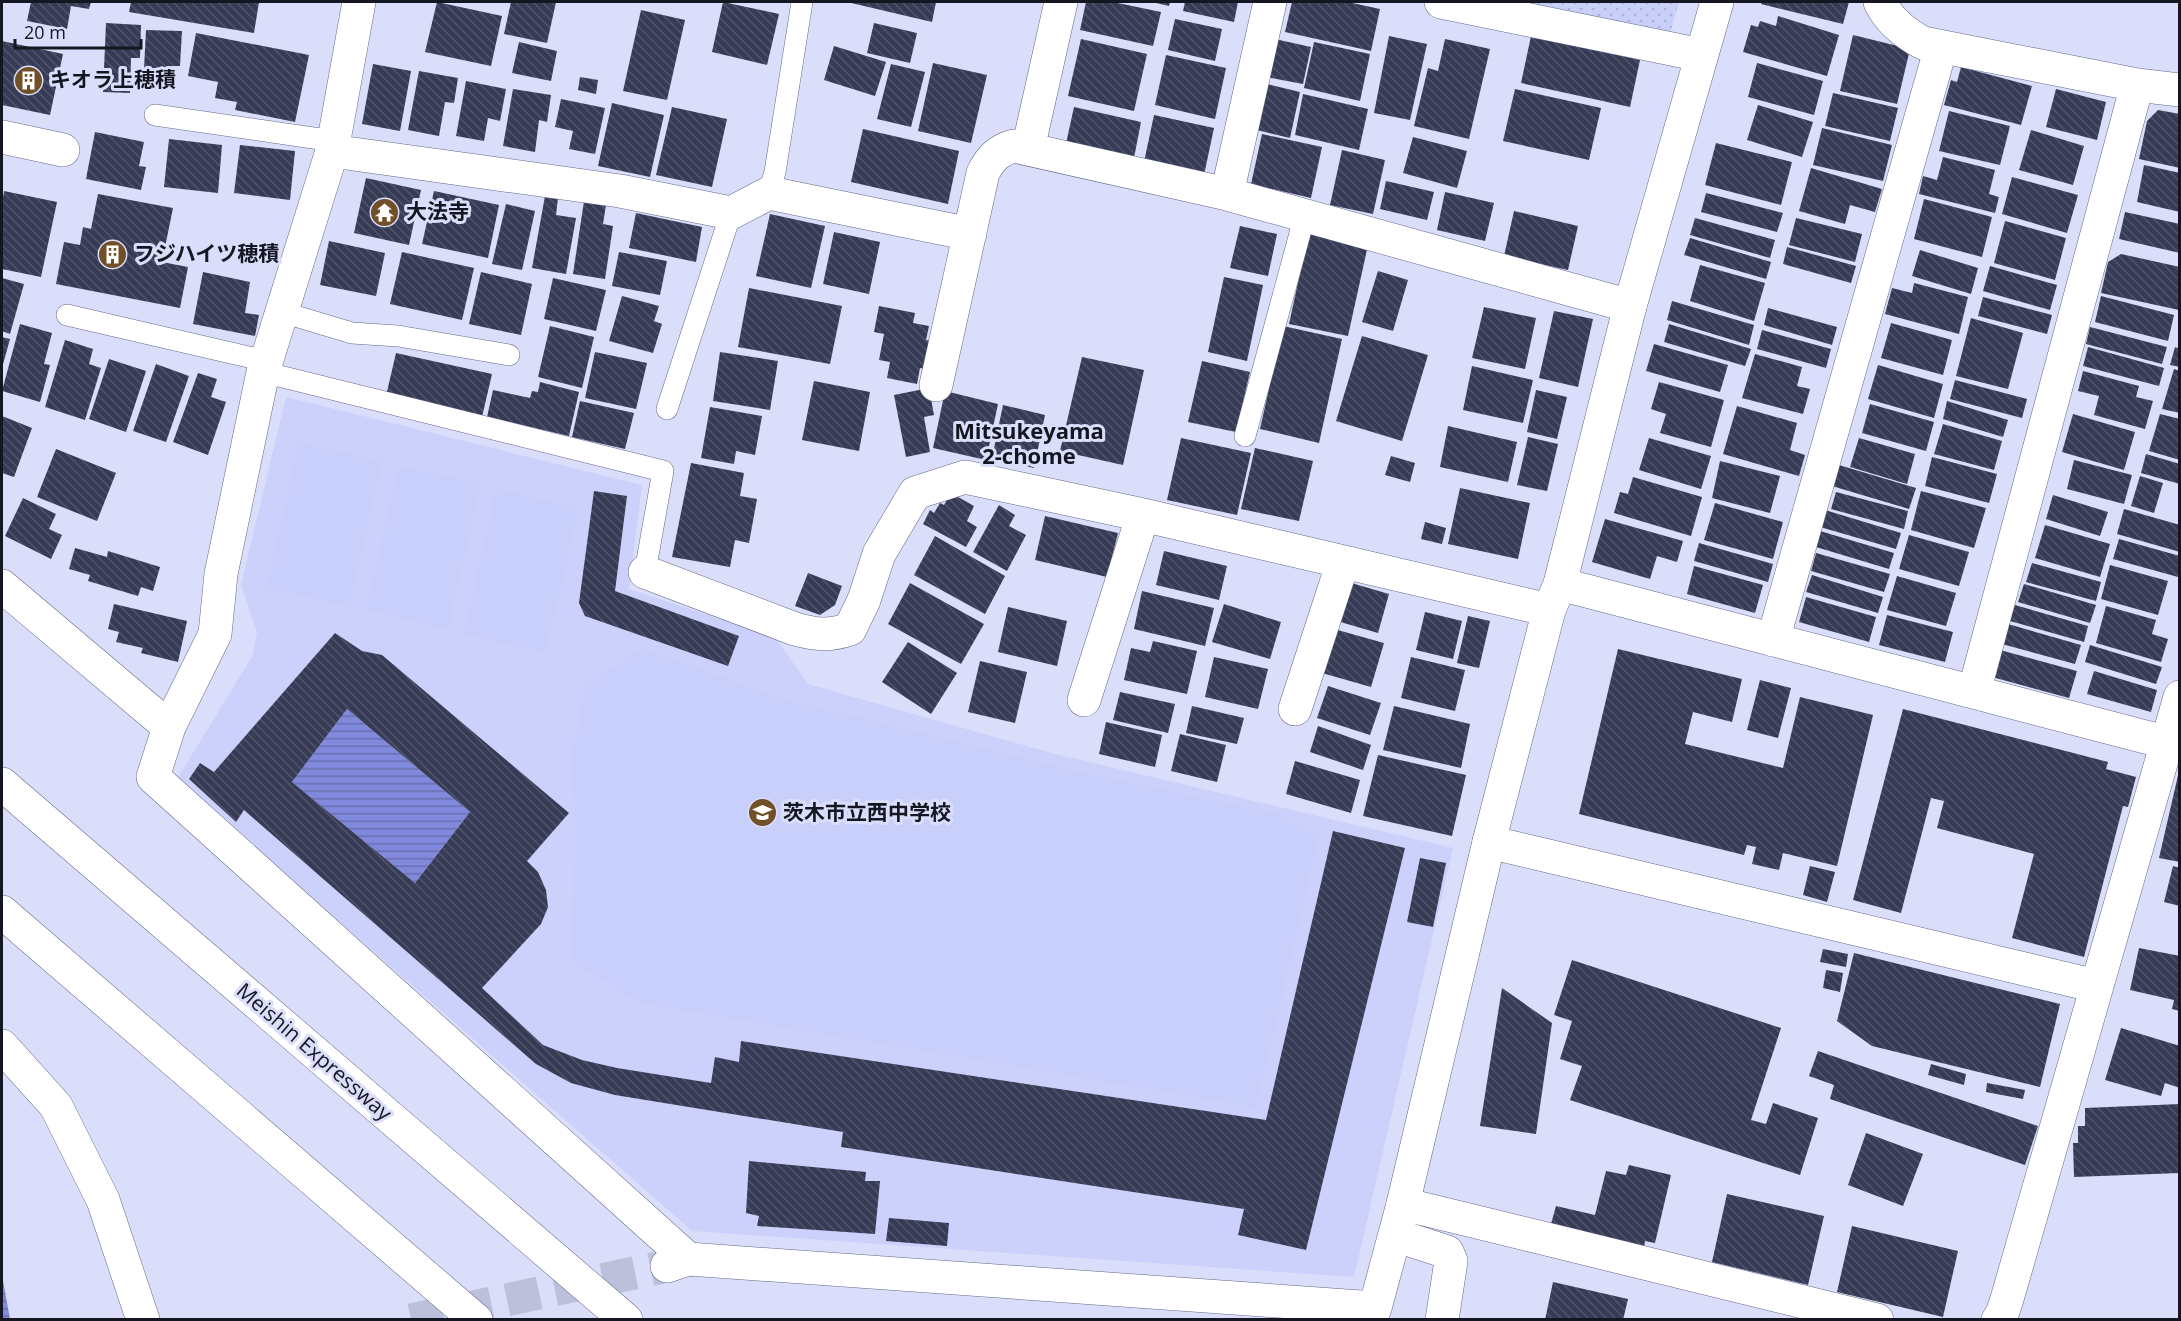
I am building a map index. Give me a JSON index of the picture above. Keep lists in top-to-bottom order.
{
  "streets": {
    "main road": ["Meishin Expressway"]
  },
  "districts": ["Mitsukeyama 2-chome"],
  "places": {
    "building": ["キオラ上穂積", "フジハイツ穂積"],
    "temple": ["大法寺"],
    "school or university": ["茨木市立西中学校"]
  },
  "scale_bar": "20 m"
}
